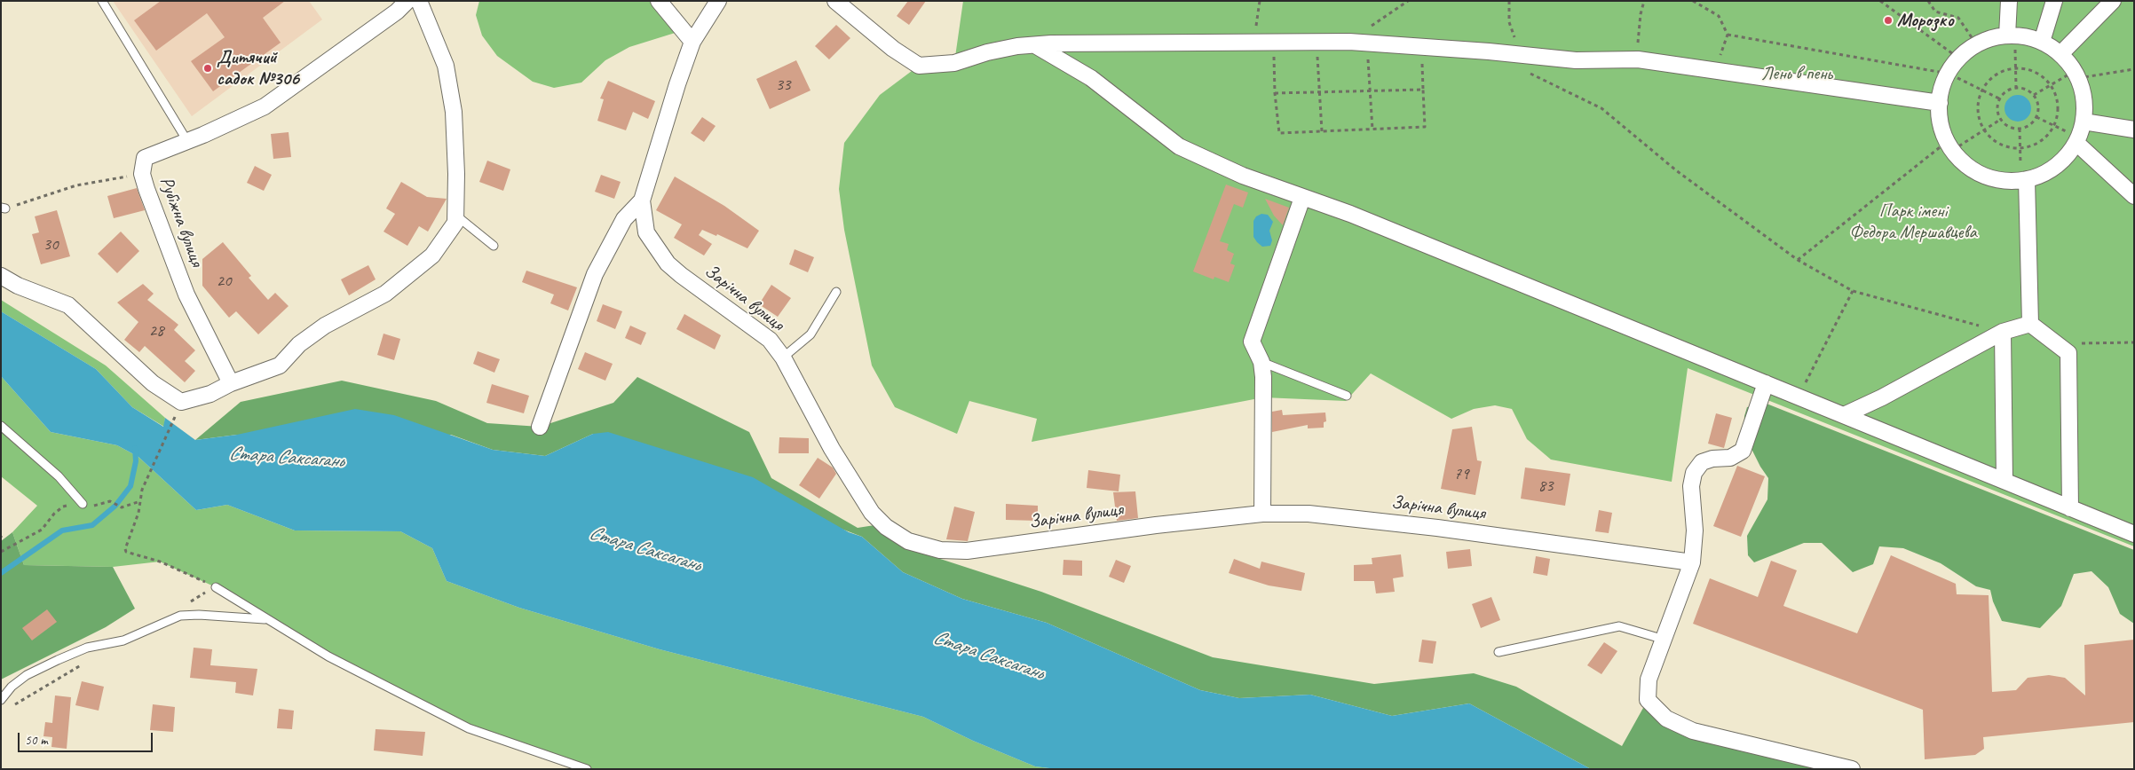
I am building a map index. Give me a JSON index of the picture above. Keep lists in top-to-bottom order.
{
  "streets": {
    "street": ["Рубіжна вулиця", "Зарічна вулиця"]
  },
  "water": ["Стара Саксагань"],
  "parks": ["Лень в пень", "Парк імені Федора Мершавцева"],
  "places": ["Морозко", "Дитячий садок №306"],
  "house_numbers": [
    "33",
    "30",
    "20",
    "28",
    "79",
    "83"
  ],
  "scale_bar": "50 m"
}
